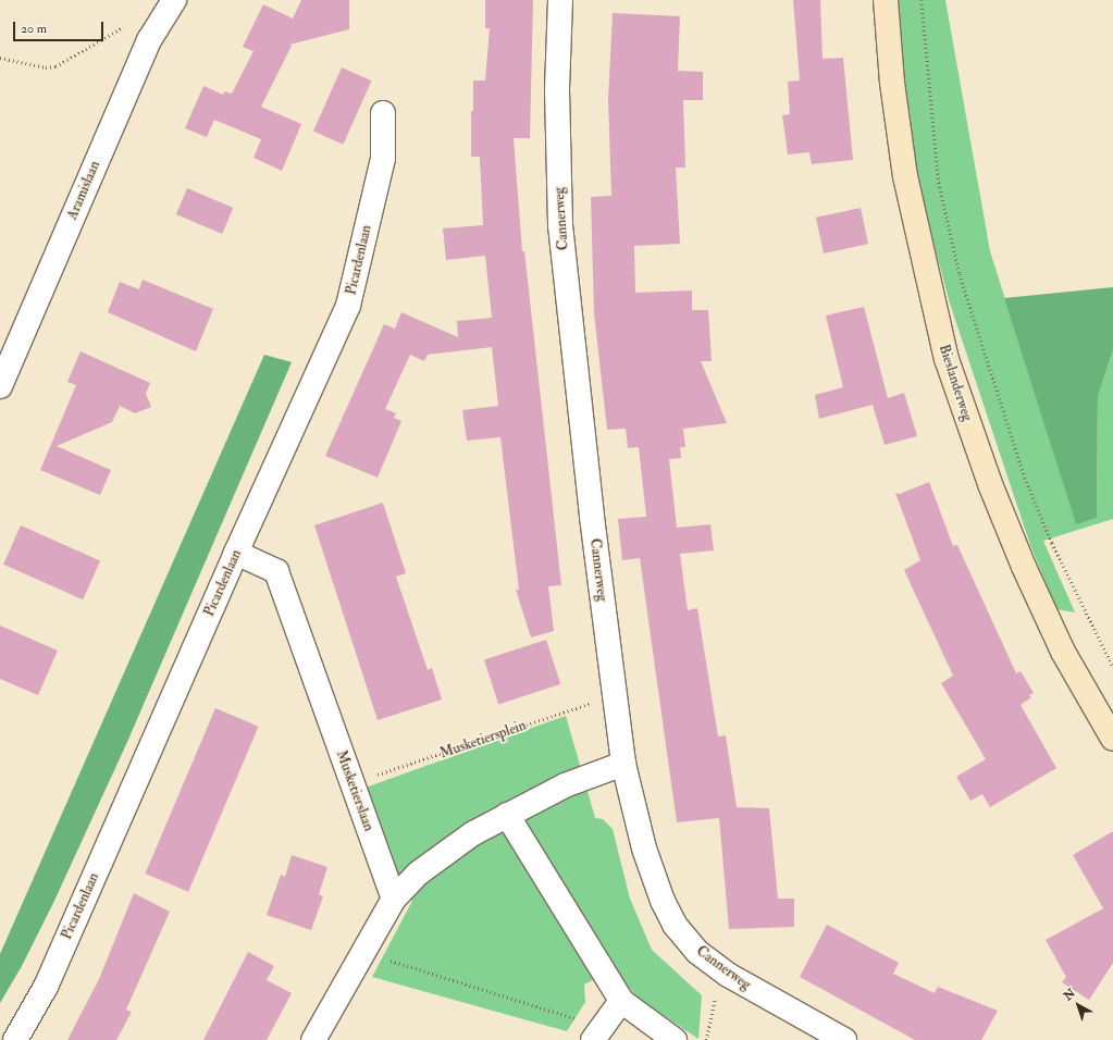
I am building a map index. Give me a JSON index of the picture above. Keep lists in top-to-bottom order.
{
  "streets": {
    "main road": ["Bieslanderweg"],
    "street": [
      "Aramislaan",
      "Cannerweg",
      "Picardenlaan",
      "Musketierslaan"
    ],
    "path": ["Musketiersplein"]
  },
  "crossings": [
    ["Cannerweg", "Musketiersplein"],
    ["Picardenlaan", "Musketierslaan"],
    ["Musketiersplein", "Musketierslaan"]
  ],
  "scale_bar": "20 m",
  "north": "top left"
}
